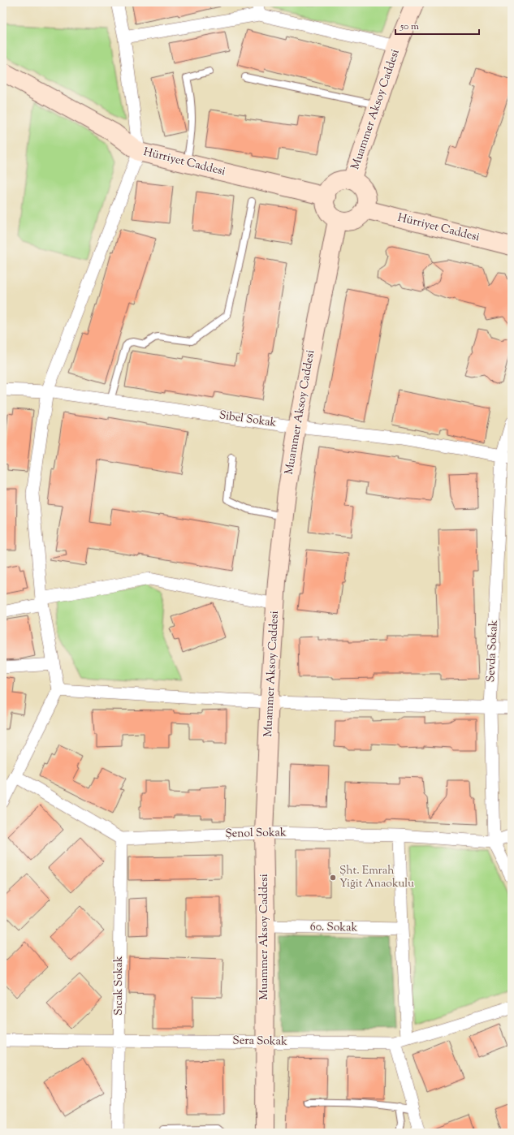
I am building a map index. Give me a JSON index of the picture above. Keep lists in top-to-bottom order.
{
  "streets": {
    "street": [
      "Muammer Aksoy Caddesi",
      "Hürriyet Caddesi",
      "Sibel Sokak",
      "Sevda Sokak",
      "Şenol Sokak",
      "60. Sokak",
      "Sıcak Sokak",
      "Sera Sokak"
    ]
  },
  "crossings": [
    ["Muammer Aksoy Caddesi", "Hürriyet Caddesi"],
    ["Muammer Aksoy Caddesi", "Sibel Sokak"],
    ["Muammer Aksoy Caddesi", "Şenol Sokak"],
    ["Muammer Aksoy Caddesi", "60. Sokak"],
    ["Muammer Aksoy Caddesi", "Sera Sokak"],
    ["Sibel Sokak", "Sevda Sokak"],
    ["Sevda Sokak", "Şenol Sokak"],
    ["Şenol Sokak", "Sıcak Sokak"],
    ["Sıcak Sokak", "Sera Sokak"]
  ],
  "places": ["Şht. Emrah Yiğit Anaokulu"],
  "scale_bar": "50 m"
}
